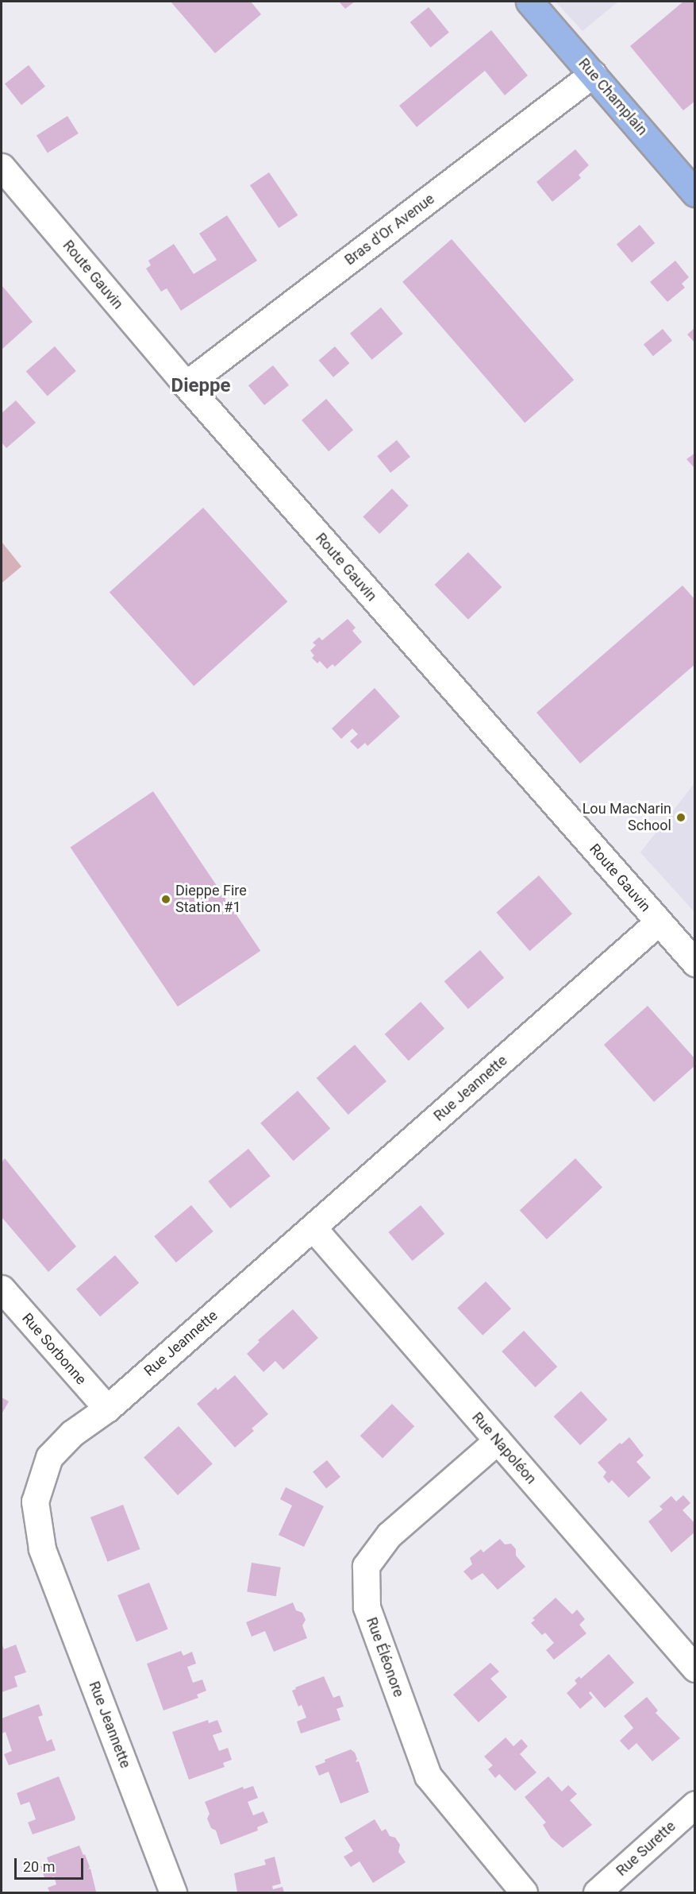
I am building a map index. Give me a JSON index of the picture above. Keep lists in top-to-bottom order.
{
  "streets": {
    "main road": ["Rue Champlain"],
    "street": [
      "Bras d'Or Avenue",
      "Route Gauvin",
      "Rue Jeannette",
      "Rue Sorbonne",
      "Rue Napoléon",
      "Rue Éléonore",
      "Rue Surette"
    ]
  },
  "crossings": [
    ["Rue Champlain", "Bras d'Or Avenue"],
    ["Bras d'Or Avenue", "Route Gauvin"],
    ["Route Gauvin", "Rue Jeannette"],
    ["Rue Jeannette", "Rue Sorbonne"],
    ["Rue Jeannette", "Rue Napoléon"],
    ["Rue Napoléon", "Rue Éléonore"]
  ],
  "districts": ["Dieppe"],
  "places": ["Lou MacNarin School", "Dieppe Fire Station #1"],
  "scale_bar": "20 m"
}
